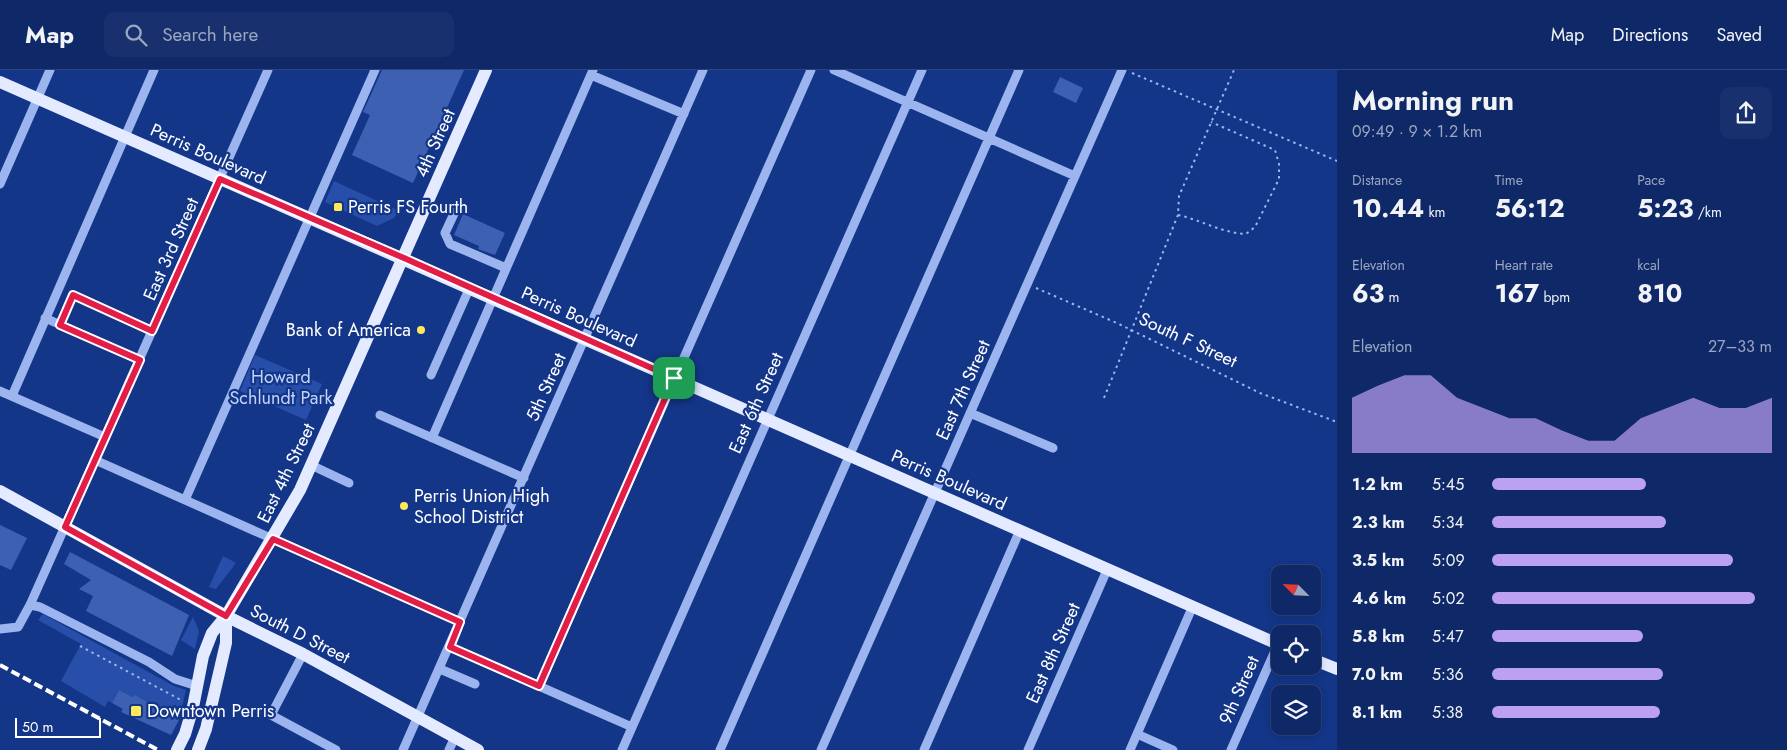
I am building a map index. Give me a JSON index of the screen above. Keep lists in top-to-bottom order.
{
  "streets": {
    "main road": [
      "4th Street",
      "Perris Boulevard",
      "East 4th Street",
      "South D Street"
    ],
    "street": [
      "East 3rd Street",
      "5th Street",
      "East 7th Street",
      "East 6th Street",
      "East 8th Street",
      "9th Street"
    ],
    "path": ["South F Street"]
  },
  "crossings": [
    ["4th Street", "Perris Boulevard"],
    ["4th Street", "East 4th Street"],
    ["Perris Boulevard", "East 3rd Street"],
    ["Perris Boulevard", "5th Street"],
    ["Perris Boulevard", "East 7th Street"],
    ["Perris Boulevard", "East 6th Street"],
    ["Perris Boulevard", "East 4th Street"],
    ["Perris Boulevard", "East 8th Street"],
    ["East 3rd Street", "South D Street"],
    ["South F Street", "East 7th Street"],
    ["5th Street", "South D Street"],
    ["East 4th Street", "South D Street"]
  ],
  "parks": ["Howard Schlundt Park"],
  "places": {
    "transit": ["Perris FS Fourth", "Downtown Perris"],
    "other": ["Bank of America", "Perris Union High School District"]
  },
  "scale_bar": "50 m",
  "north": "top left",
  "page": {
    "header": "Map",
    "search": "Search here",
    "nav": ["Map", "Directions", "Saved"],
    "heading": ["Morning run", "09:49 · 9 × 1.2 km"],
    "stats": [
      ["Distance", "10.44 km"],
      ["Time", "56:12"],
      ["Pace", "5:23 /km"],
      ["Elevation", "63 m"],
      ["Heart rate", "167 bpm"],
      ["kcal", "810"]
    ],
    "chart": ["Elevation", "27–33 m"],
    "list": [
      {
        "name": "1.2 km",
        "note": "5:45"
      },
      {
        "name": "2.3 km",
        "note": "5:34"
      },
      {
        "name": "3.5 km",
        "note": "5:09"
      },
      {
        "name": "4.6 km",
        "note": "5:02"
      },
      {
        "name": "5.8 km",
        "note": "5:47"
      },
      {
        "name": "7.0 km",
        "note": "5:36"
      },
      {
        "name": "8.1 km",
        "note": "5:38"
      }
    ],
    "scale": "50 m"
  }
}
